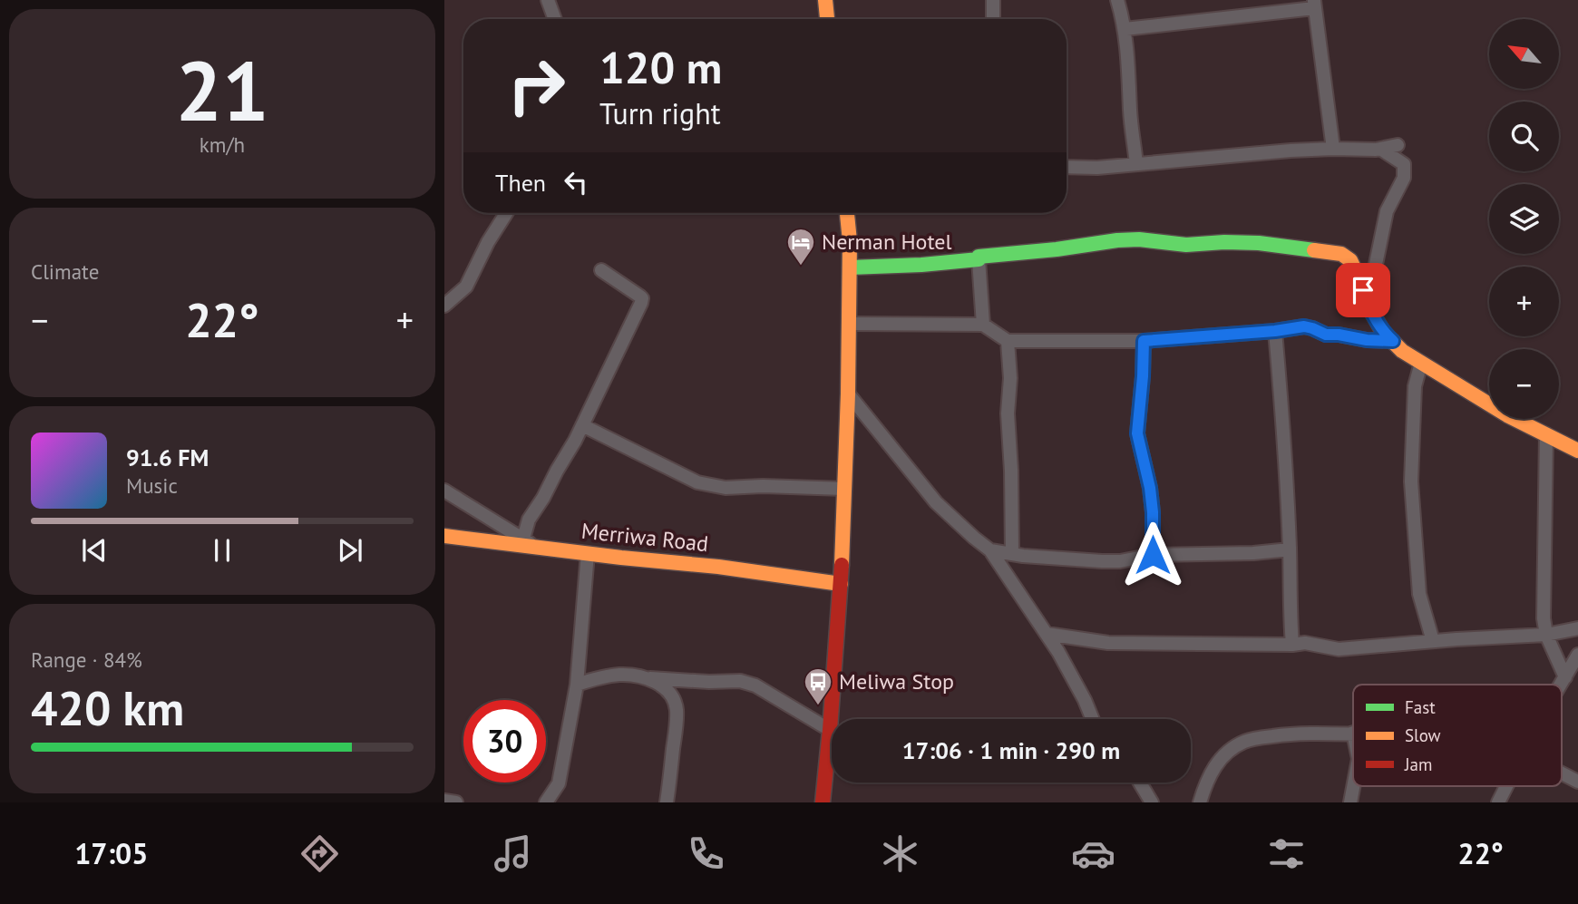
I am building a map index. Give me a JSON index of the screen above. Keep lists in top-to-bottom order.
{
  "streets": {
    "main road": ["Merriwa Road"]
  },
  "places": {
    "hotel": ["Nerman Hotel"],
    "bus stop": ["Meliwa Stop"]
  },
  "legend": ["Fast", "Slow", "Jam"],
  "north": "top left",
  "page": {
    "tile": [
      ["21", "km/h"],
      "Climate",
      ["Range · 84%", "420 km"]
    ],
    "map_buttons": ["+", "−"],
    "turn": ["120 m", "Turn right"],
    "then": "Then",
    "heat": ["−", "22°", "+"],
    "song": ["91.6 FM", "Music"],
    "limit": "30",
    "trip": "17:06 · 1 min · 290 m",
    "tabs": ["17:05", "22°"]
  }
}
